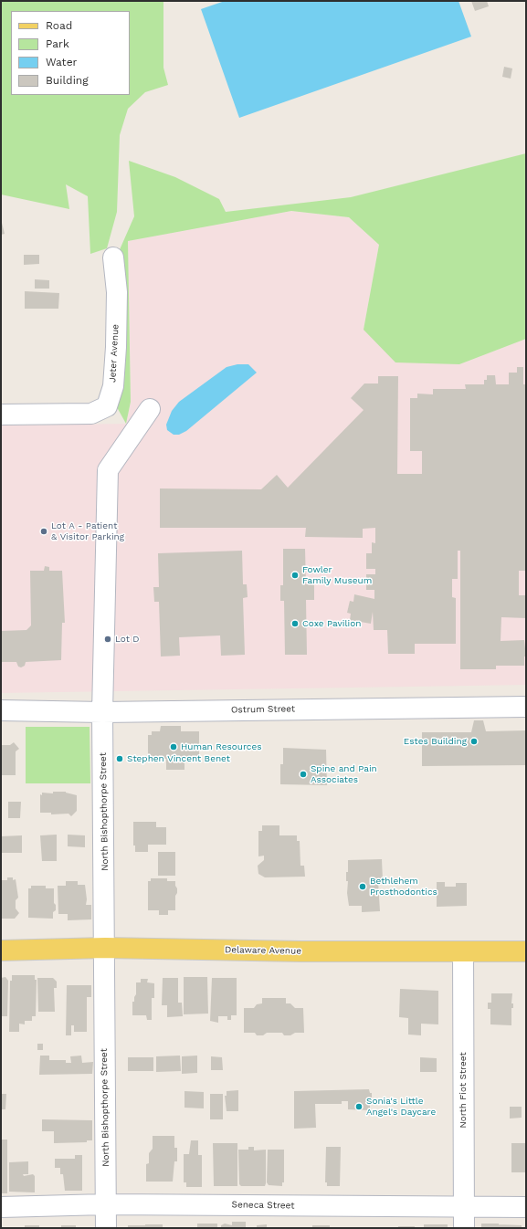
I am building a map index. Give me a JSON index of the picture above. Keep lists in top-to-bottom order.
{
  "streets": {
    "main road": ["Delaware Avenue"],
    "street": [
      "Jeter Avenue",
      "Ostrum Street",
      "North Bishopthorpe Street",
      "North Fiot Street",
      "Seneca Street"
    ]
  },
  "crossings": [
    ["Ostrum Street", "North Bishopthorpe Street"],
    ["North Bishopthorpe Street", "Delaware Avenue"],
    ["North Bishopthorpe Street", "Seneca Street"],
    ["Delaware Avenue", "North Fiot Street"],
    ["North Fiot Street", "Seneca Street"]
  ],
  "places": [
    "Lot A - Patient & Visitor Parking",
    "Fowler Family Museum",
    "Coxe Pavilion",
    "Lot D",
    "Estes Building",
    "Human Resources",
    "Stephen Vincent Benet",
    "Spine and Pain Associates",
    "Bethlehem Prosthodontics",
    "Sonia's Little Angel's Daycare"
  ],
  "legend": [
    "Road",
    "Park",
    "Water",
    "Building"
  ]
}
